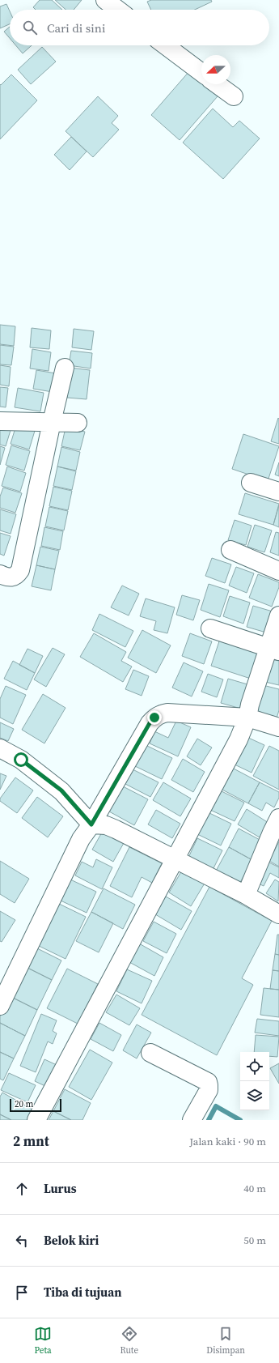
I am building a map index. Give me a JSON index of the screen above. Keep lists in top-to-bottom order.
{
  "scale_bar": "20 m",
  "north": "left",
  "page": {
    "search": "Cari di sini",
    "scale": "20 m",
    "heading": ["2 mnt", "Jalan kaki · 90 m"],
    "list": [
      ["Lurus", "40 m"],
      ["Belok kiri", "50 m"],
      "Tiba di tujuan"
    ],
    "nav": ["Peta", "Rute", "Disimpan"]
  }
}
